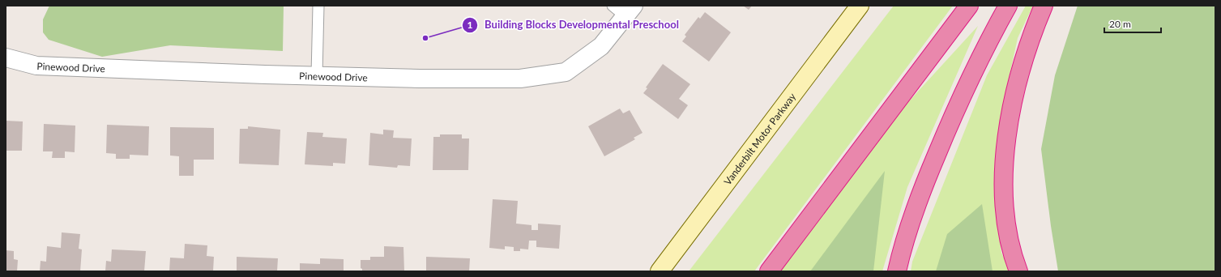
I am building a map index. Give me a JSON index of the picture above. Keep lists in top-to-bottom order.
{
  "streets": {
    "main road": ["Vanderbilt Motor Parkway"],
    "street": ["Pinewood Drive"]
  },
  "places": ["Building Blocks Developmental Preschool"],
  "scale_bar": "20 m"
}
